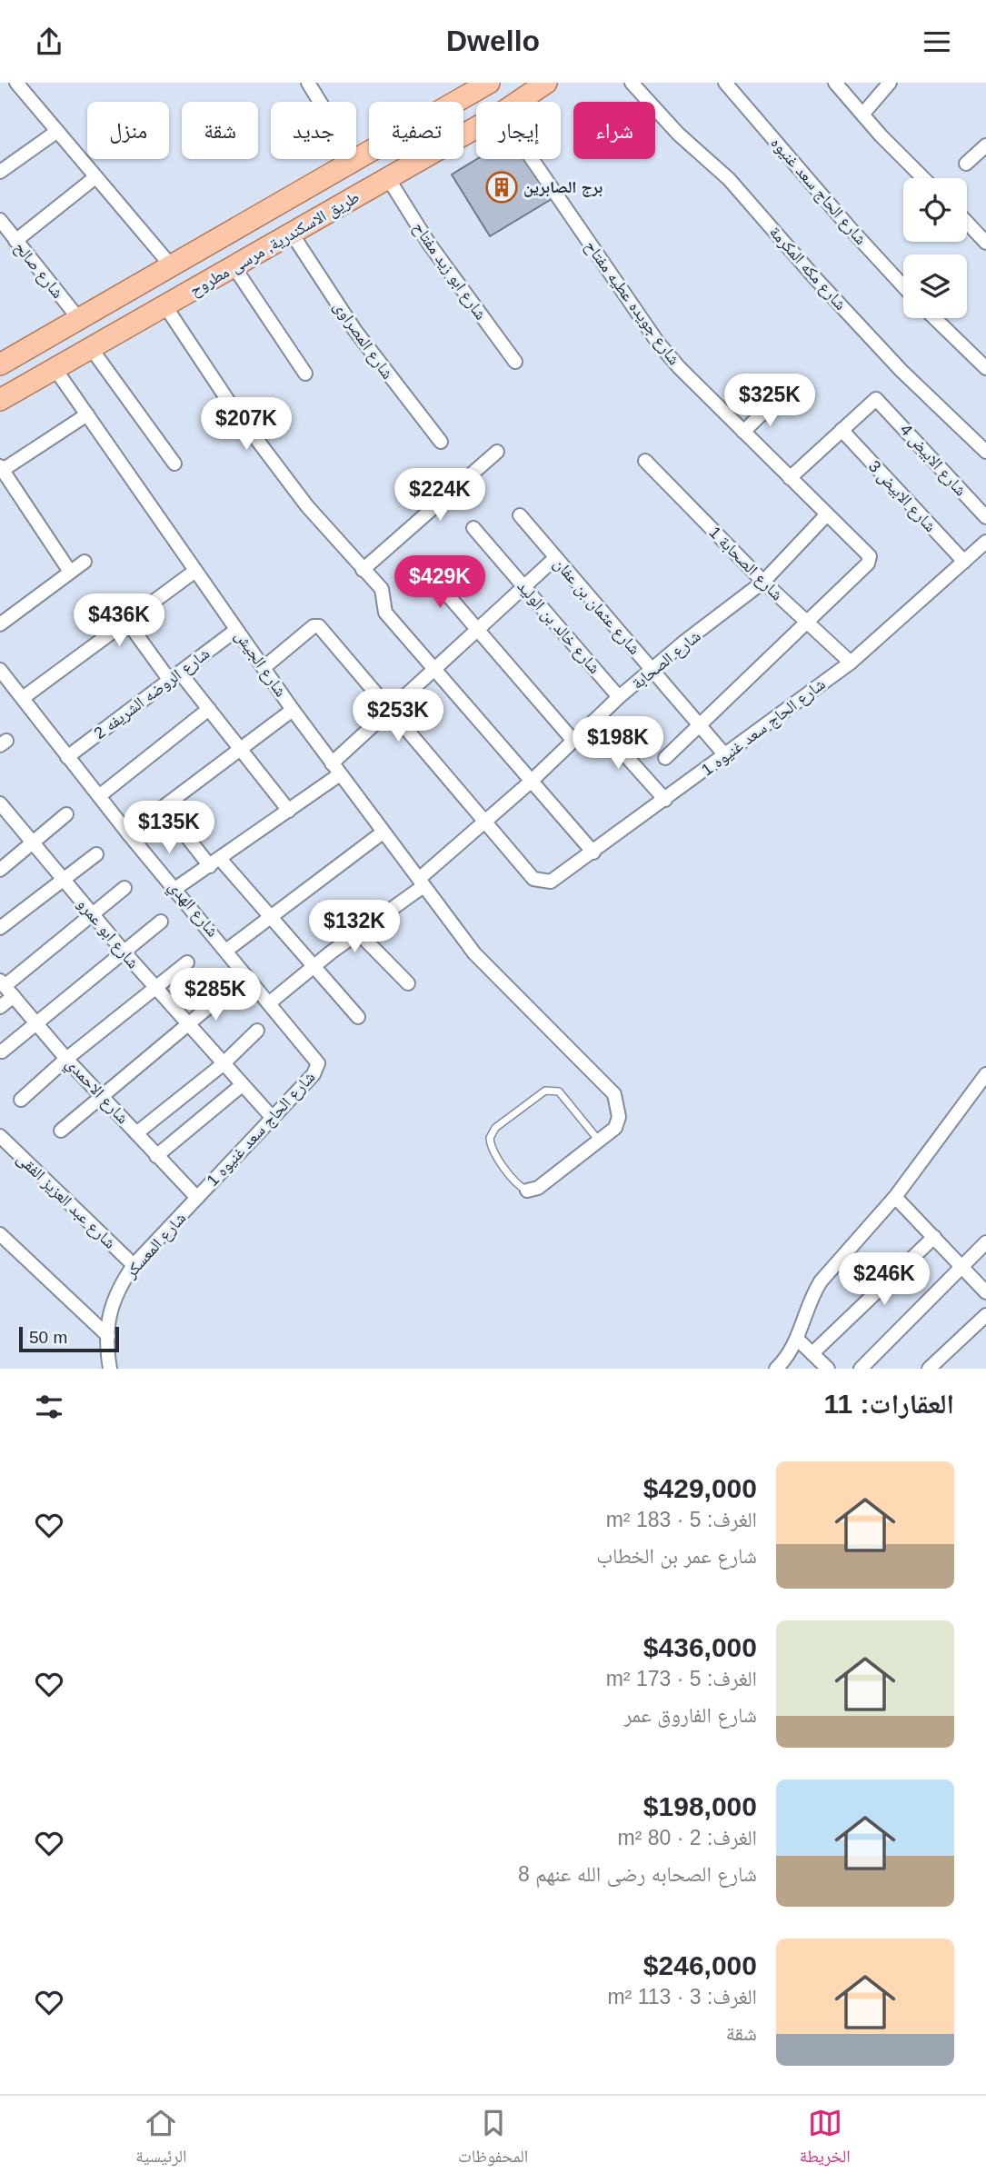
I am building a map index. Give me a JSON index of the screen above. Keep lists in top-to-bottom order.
{
  "streets": {
    "main road": ["طريق الاسكندرية, مرسى مطروح"],
    "street": [
      "شارع الحاج سعد غنيوه",
      "شارع مكه المكرمة",
      "شارع صالح",
      "شارع ابو زيد مفتاح",
      "شارع جويده عطيه مفتاح",
      "شارع المصراوى",
      "شارع الابيض 4",
      "شارع الابيض 3",
      "شارع الصحابة 1",
      "شارع عثمان بن عفان",
      "شارع خالد بن الوليد",
      "شارع الصحابة",
      "شارع الجيش",
      "شارع الروضه الشريفه 2",
      "شارع الحاج سعد غنيوه 1",
      "شارع الهدي",
      "شارع ابو عمرو",
      "شارع الاحمدي",
      "شارع عبد العزيز الفقى",
      "شارع المعسكر"
    ]
  },
  "crossings": [
    ["طريق الاسكندرية, مرسى مطروح", "شارع صالح"],
    ["طريق الاسكندرية, مرسى مطروح", "شارع ابو زيد مفتاح"],
    ["طريق الاسكندرية, مرسى مطروح", "شارع المصراوى"],
    ["طريق الاسكندرية, مرسى مطروح", "شارع الجيش"],
    ["شارع جويده عطيه مفتاح", "شارع الصحابة 1"],
    ["شارع جويده عطيه مفتاح", "شارع الصحابة"],
    ["شارع الابيض 4", "شارع الابيض 3"],
    ["شارع الابيض 3", "شارع الحاج سعد غنيوه 1"],
    ["شارع الصحابة 1", "شارع الصحابة"],
    ["شارع الصحابة 1", "شارع الحاج سعد غنيوه 1"],
    ["شارع عثمان بن عفان", "شارع الصحابة"],
    ["شارع عثمان بن عفان", "شارع الحاج سعد غنيوه 1"],
    ["شارع خالد بن الوليد", "شارع الصحابة"],
    ["شارع الصحابة", "شارع الجيش"],
    ["شارع الصحابة", "شارع الحاج سعد غنيوه 1"],
    ["شارع الصحابة", "شارع الهدي"],
    ["شارع الجيش", "شارع الروضه الشريفه 2"],
    ["شارع الروضه الشريفه 2", "شارع الهدي"],
    ["شارع الحاج سعد غنيوه 1", "شارع الهدي"],
    ["شارع الحاج سعد غنيوه 1", "شارع ابو عمرو"],
    ["شارع الحاج سعد غنيوه 1", "شارع الاحمدي"],
    ["شارع الحاج سعد غنيوه 1", "شارع المعسكر"],
    ["شارع الاحمدي", "شارع المعسكر"],
    ["شارع عبد العزيز الفقى", "شارع المعسكر"]
  ],
  "places": {
    "building": ["برج الصابرين"]
  },
  "scale_bar": "50 m",
  "page": {
    "header": "Dwello",
    "chip": [
      "شراء",
      "إيجار",
      "تصفية",
      "جديد",
      "شقة",
      "منزل"
    ],
    "price": [
      "$325K",
      "$207K",
      "$224K",
      "$429K",
      "$436K",
      "$253K",
      "$198K",
      "$135K",
      "$132K",
      "$285K",
      "$246K"
    ],
    "scale": "50 m",
    "heading": "العقارات: 11",
    "list": [
      {
        "name": "$429,000",
        "note": "الغرف: 5 · 183 m² · شارع عمر بن الخطاب"
      },
      {
        "name": "$436,000",
        "note": "الغرف: 5 · 173 m² · شارع الفاروق عمر"
      },
      {
        "name": "$198,000",
        "note": "الغرف: 2 · 80 m² · شارع الصحابه رضى الله عنهم 8"
      },
      {
        "name": "$246,000",
        "note": "الغرف: 3 · 113 m² · شقة"
      }
    ],
    "tabs": ["الخريطة", "المحفوظات", "الرئيسية"]
  }
}
